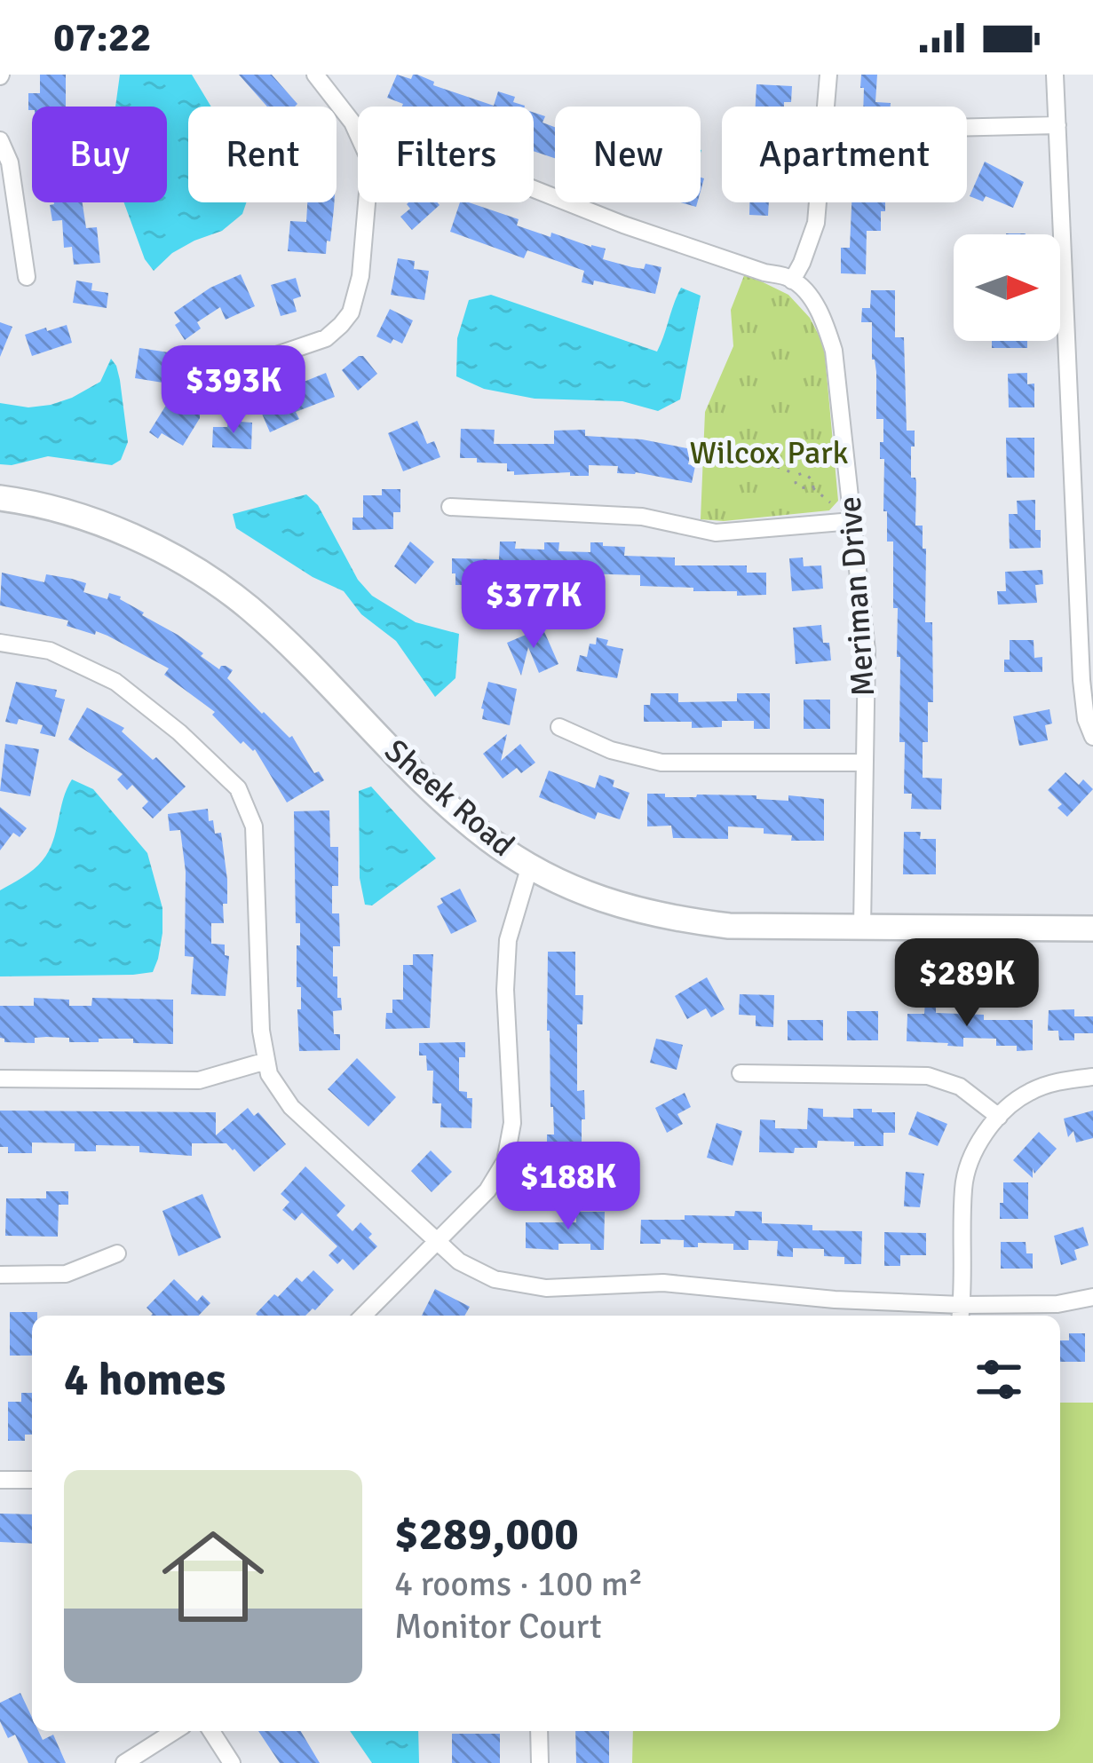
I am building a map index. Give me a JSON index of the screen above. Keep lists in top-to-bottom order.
{
  "streets": {
    "street": ["Meriman Drive", "Sheek Road"]
  },
  "crossings": [
    ["Meriman Drive", "Sheek Road"]
  ],
  "parks": ["Wilcox Park"],
  "north": "right",
  "page": {
    "status": "07:22",
    "chip": [
      "Buy",
      "Rent",
      "Filters",
      "New",
      "Apartment"
    ],
    "price": [
      "$393K",
      "$377K",
      "$289K",
      "$188K"
    ],
    "heading": "4 homes",
    "list": [
      {
        "name": "$289,000",
        "note": "4 rooms · 100 m² · Monitor Court"
      }
    ]
  }
}
